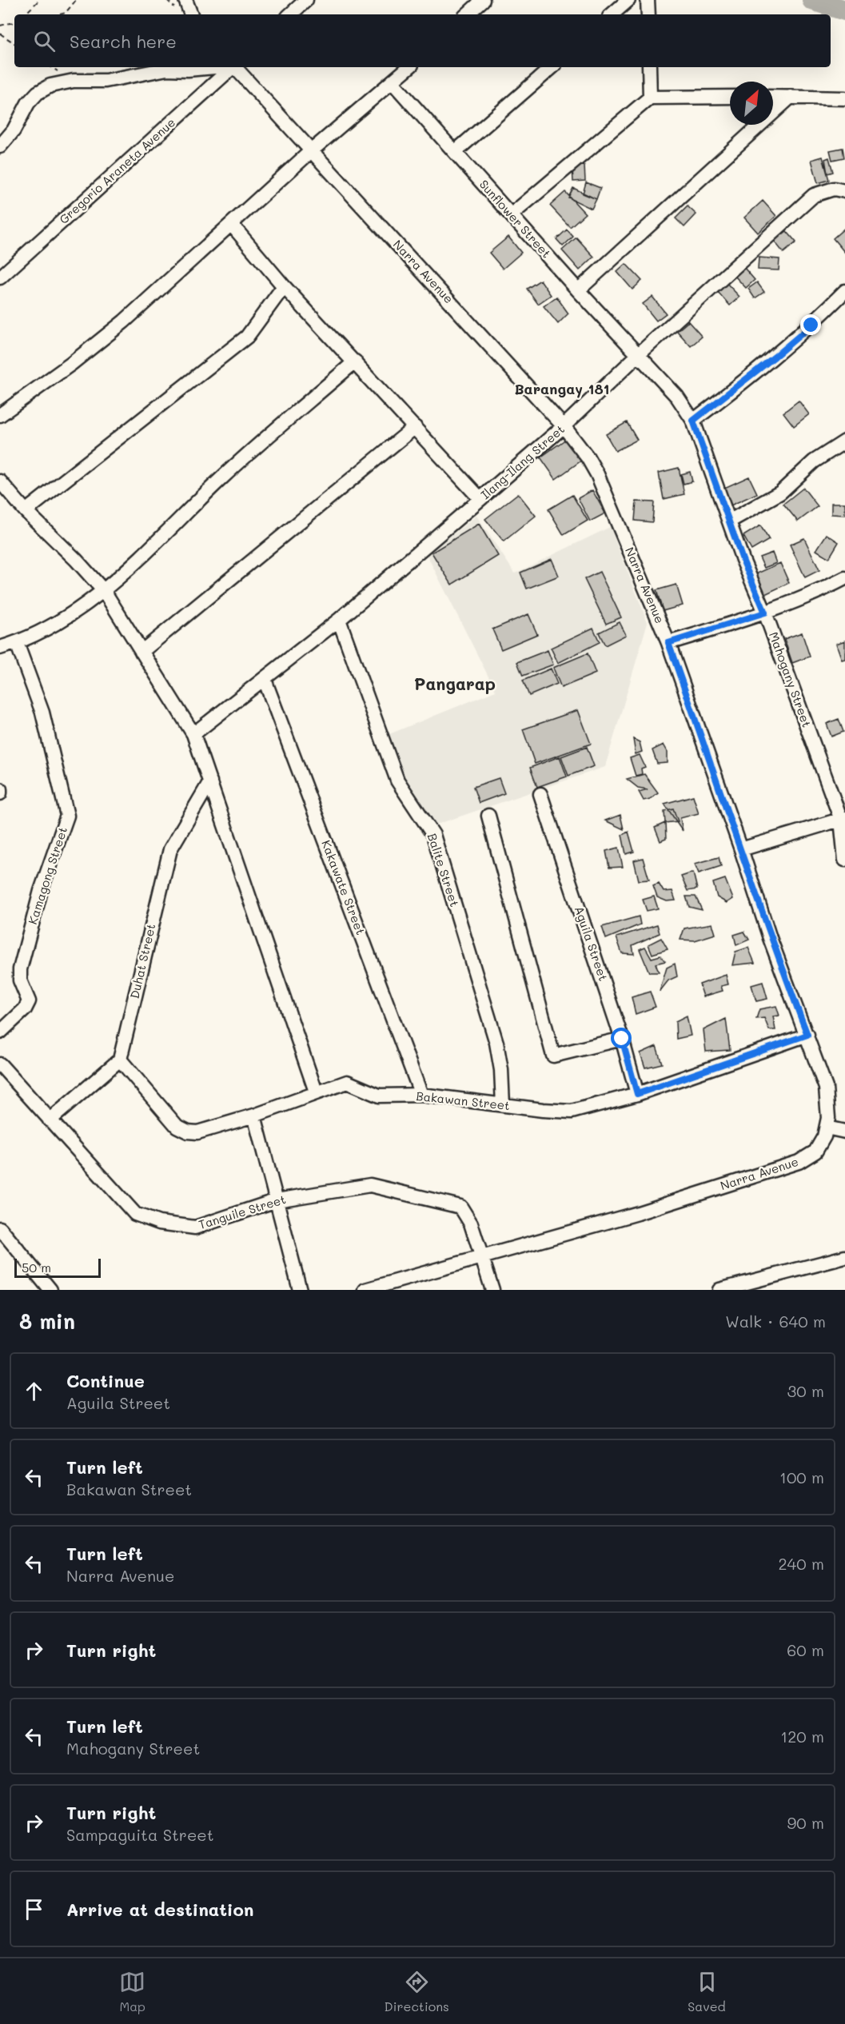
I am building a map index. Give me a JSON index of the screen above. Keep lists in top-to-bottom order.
{
  "streets": {
    "street": [
      "Gregorio Araneta Avenue",
      "Sunflower Street",
      "Narra Avenue",
      "Ilang-Ilang Street",
      "Mahogany Street",
      "Balite Street",
      "Kamagong Street",
      "Kakawate Street",
      "Aguila Street",
      "Duhat Street",
      "Bakawan Street",
      "Tanguile Street"
    ]
  },
  "crossings": [
    ["Sunflower Street", "Ilang-Ilang Street"],
    ["Sunflower Street", "Mahogany Street"],
    ["Narra Avenue", "Ilang-Ilang Street"],
    ["Narra Avenue", "Bakawan Street"],
    ["Narra Avenue", "Tanguile Street"],
    ["Ilang-Ilang Street", "Mahogany Street"],
    ["Ilang-Ilang Street", "Balite Street"],
    ["Ilang-Ilang Street", "Kakawate Street"],
    ["Balite Street", "Bakawan Street"],
    ["Kakawate Street", "Bakawan Street"],
    ["Aguila Street", "Bakawan Street"],
    ["Duhat Street", "Bakawan Street"]
  ],
  "districts": ["Barangay 181", "Pangarap"],
  "scale_bar": "50 m",
  "north": "top right",
  "page": {
    "search": "Search here",
    "scale": "50 m",
    "heading": ["8 min", "Walk · 640 m"],
    "list": [
      ["Continue", "Aguila Street", "30 m"],
      ["Turn left", "Bakawan Street", "100 m"],
      ["Turn left", "Narra Avenue", "240 m"],
      ["Turn right", "60 m"],
      ["Turn left", "Mahogany Street", "120 m"],
      ["Turn right", "Sampaguita Street", "90 m"],
      "Arrive at destination"
    ],
    "nav": ["Map", "Directions", "Saved"]
  }
}
